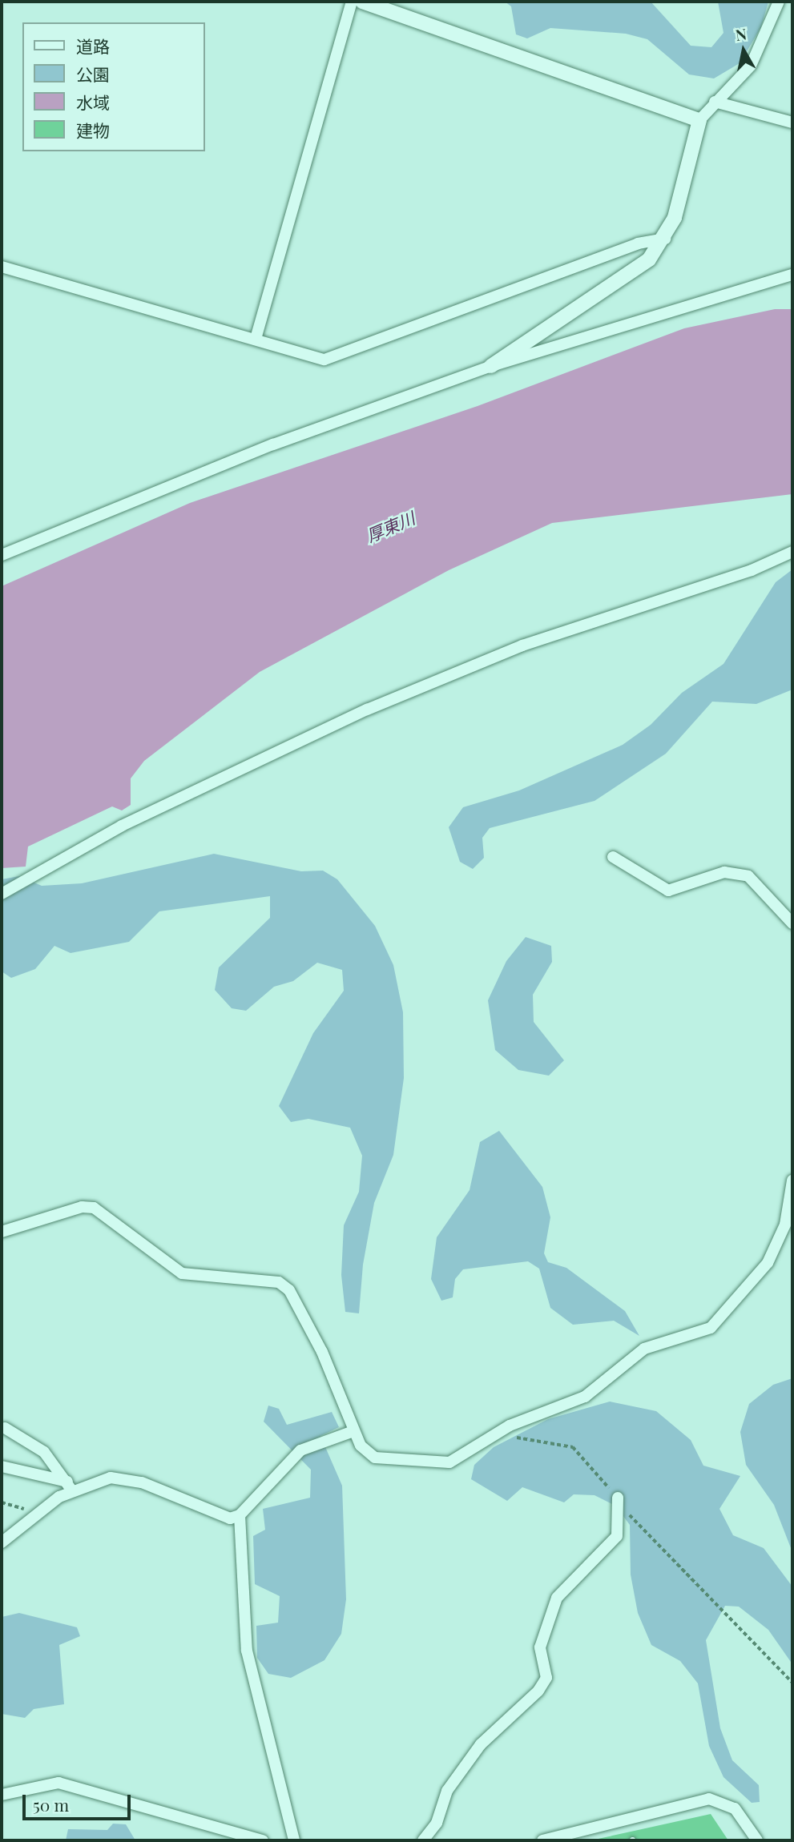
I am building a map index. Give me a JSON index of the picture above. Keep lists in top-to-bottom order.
{
  "water": ["厚東川"],
  "legend": [
    "道路",
    "公園",
    "水域",
    "建物"
  ],
  "scale_bar": "50 m",
  "north": "top"
}
